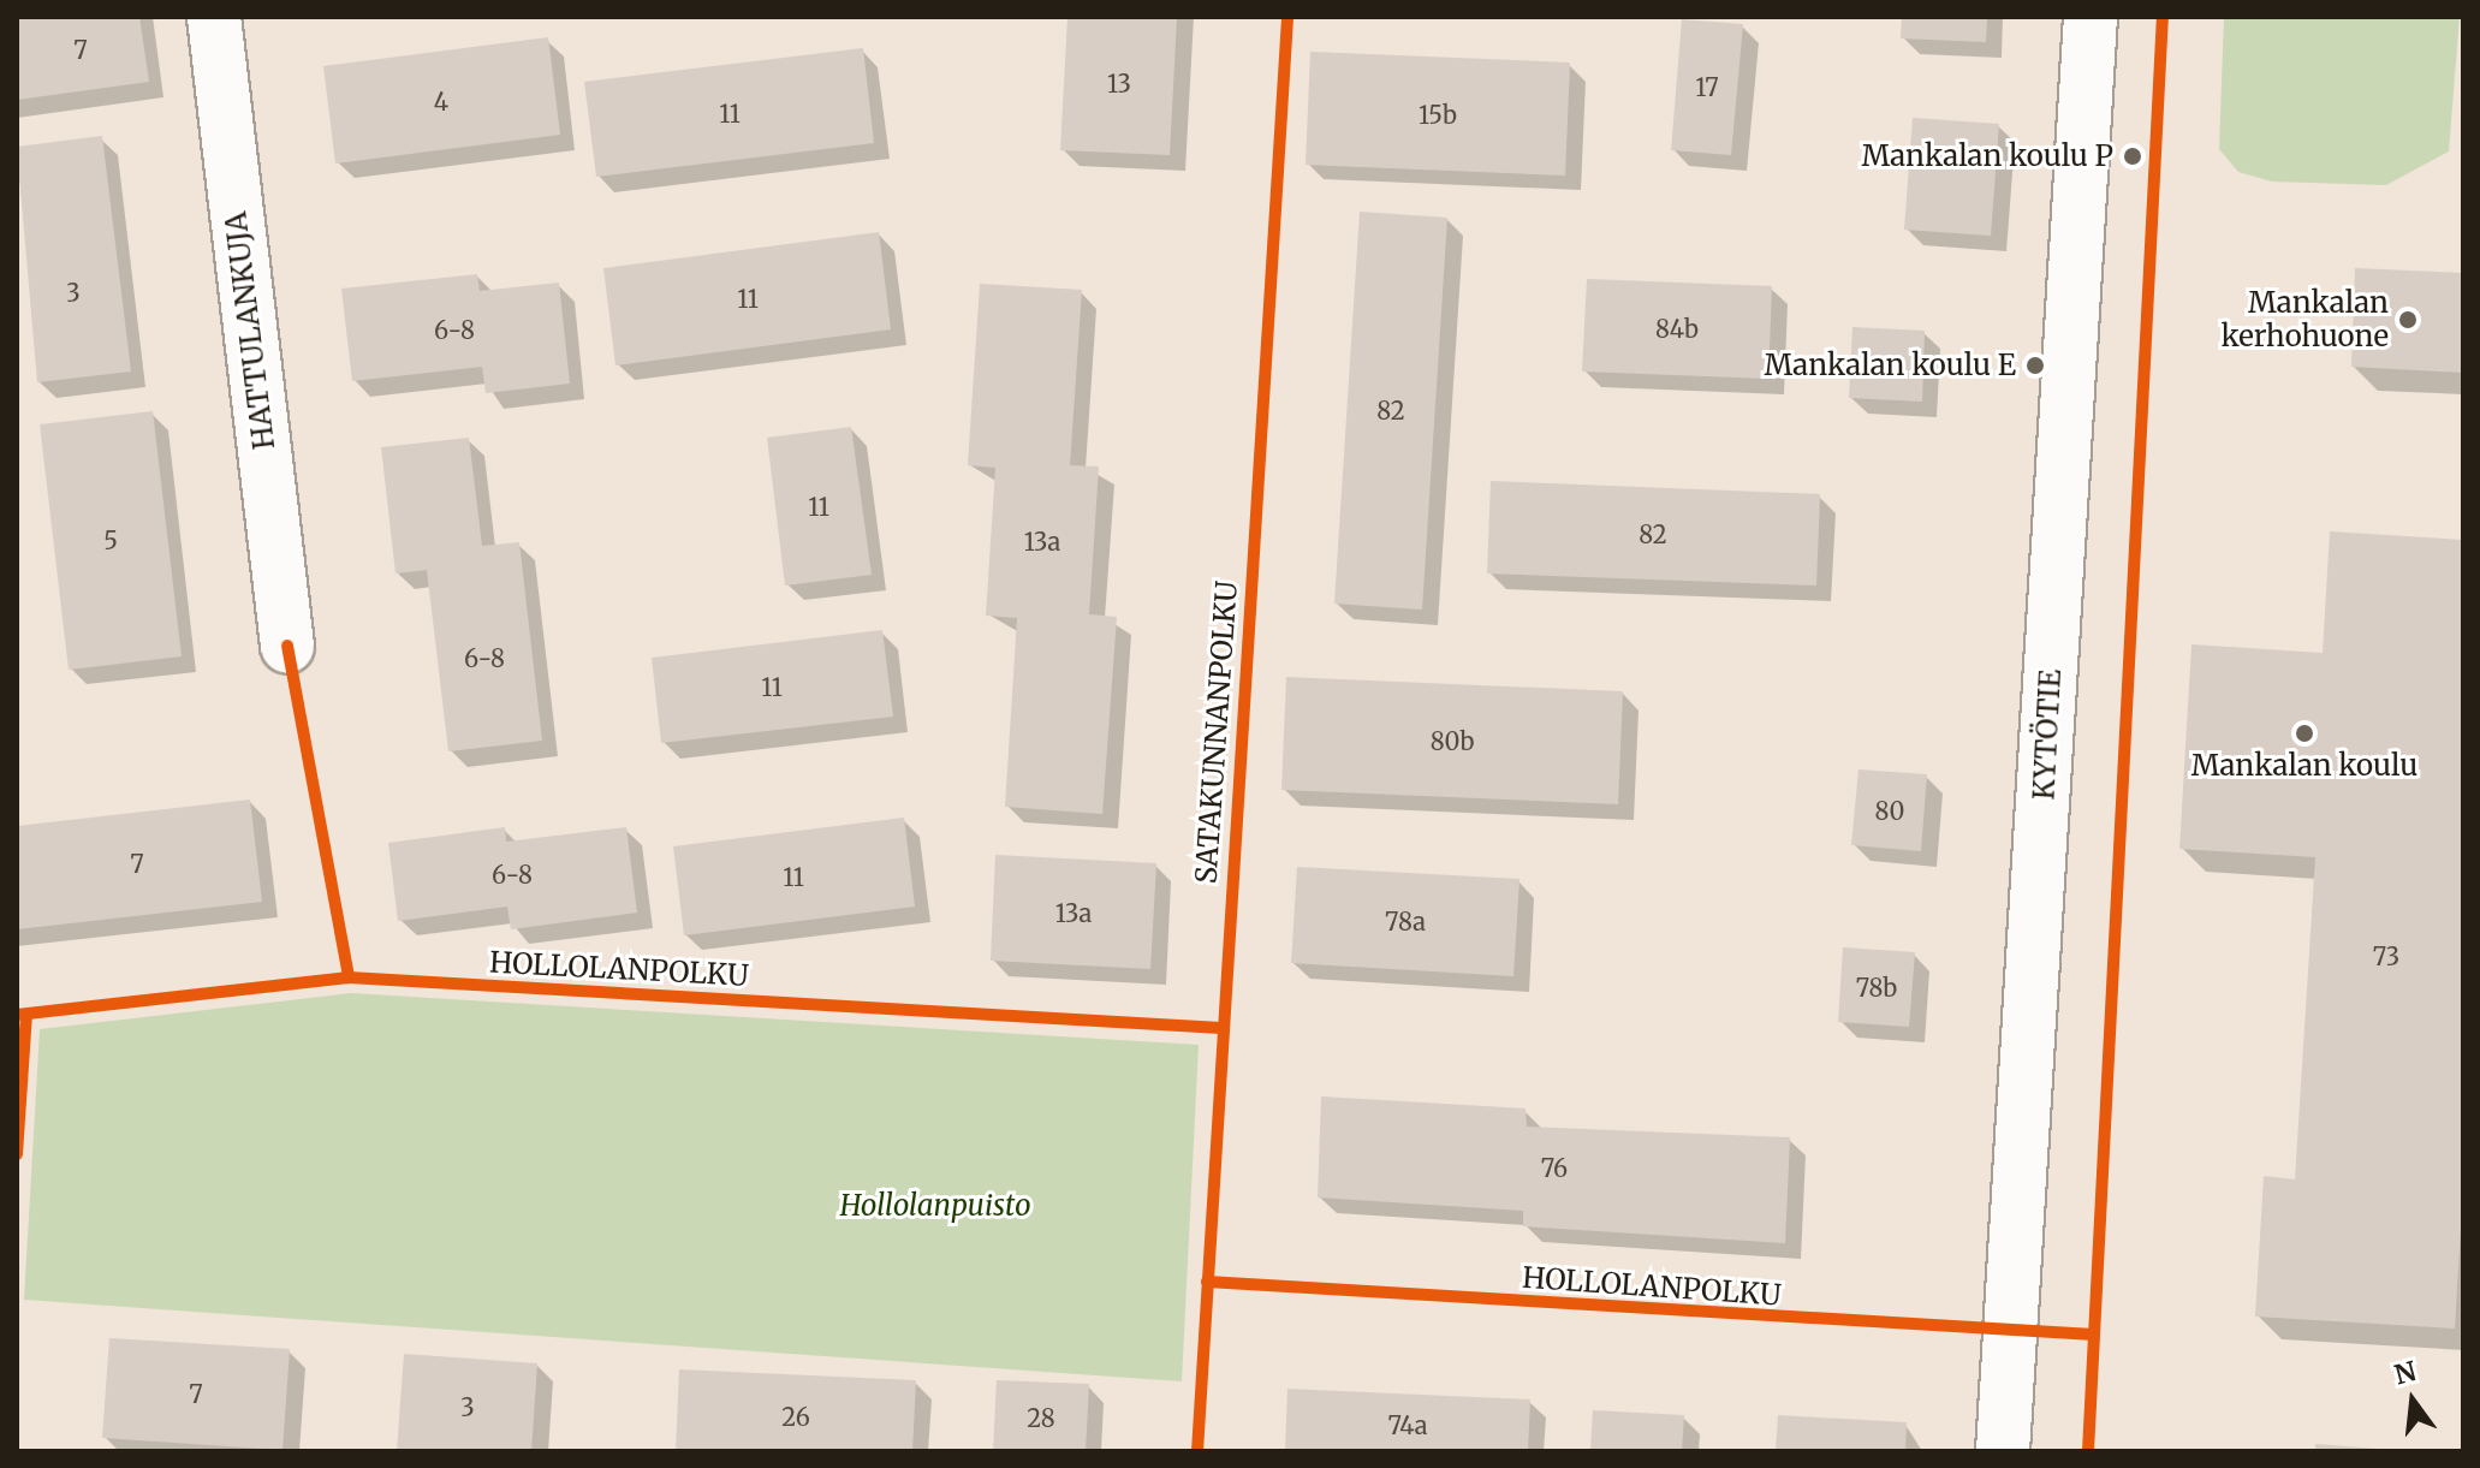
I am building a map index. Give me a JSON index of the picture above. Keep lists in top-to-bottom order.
{
  "streets": {
    "street": ["HATTULANKUJA", "KYTÖTIE"],
    "cycle path": ["SATAKUNNANPOLKU", "HOLLOLANPOLKU"]
  },
  "parks": ["Hollolanpuisto"],
  "places": [
    "Mankalan koulu P",
    "Mankalan kerhohuone",
    "Mankalan koulu E",
    "Mankalan koulu"
  ],
  "house_numbers": [
    "7",
    "13",
    "17",
    "4",
    "11",
    "15b",
    "3",
    "11",
    "84b",
    "6-8",
    "82",
    "11",
    "82",
    "5",
    "13a",
    "6-8",
    "11",
    "80b",
    "80",
    "7",
    "6-8",
    "11",
    "13a",
    "78a",
    "73",
    "78b",
    "76",
    "7",
    "3",
    "26",
    "28",
    "74a"
  ],
  "north": "top"
}
